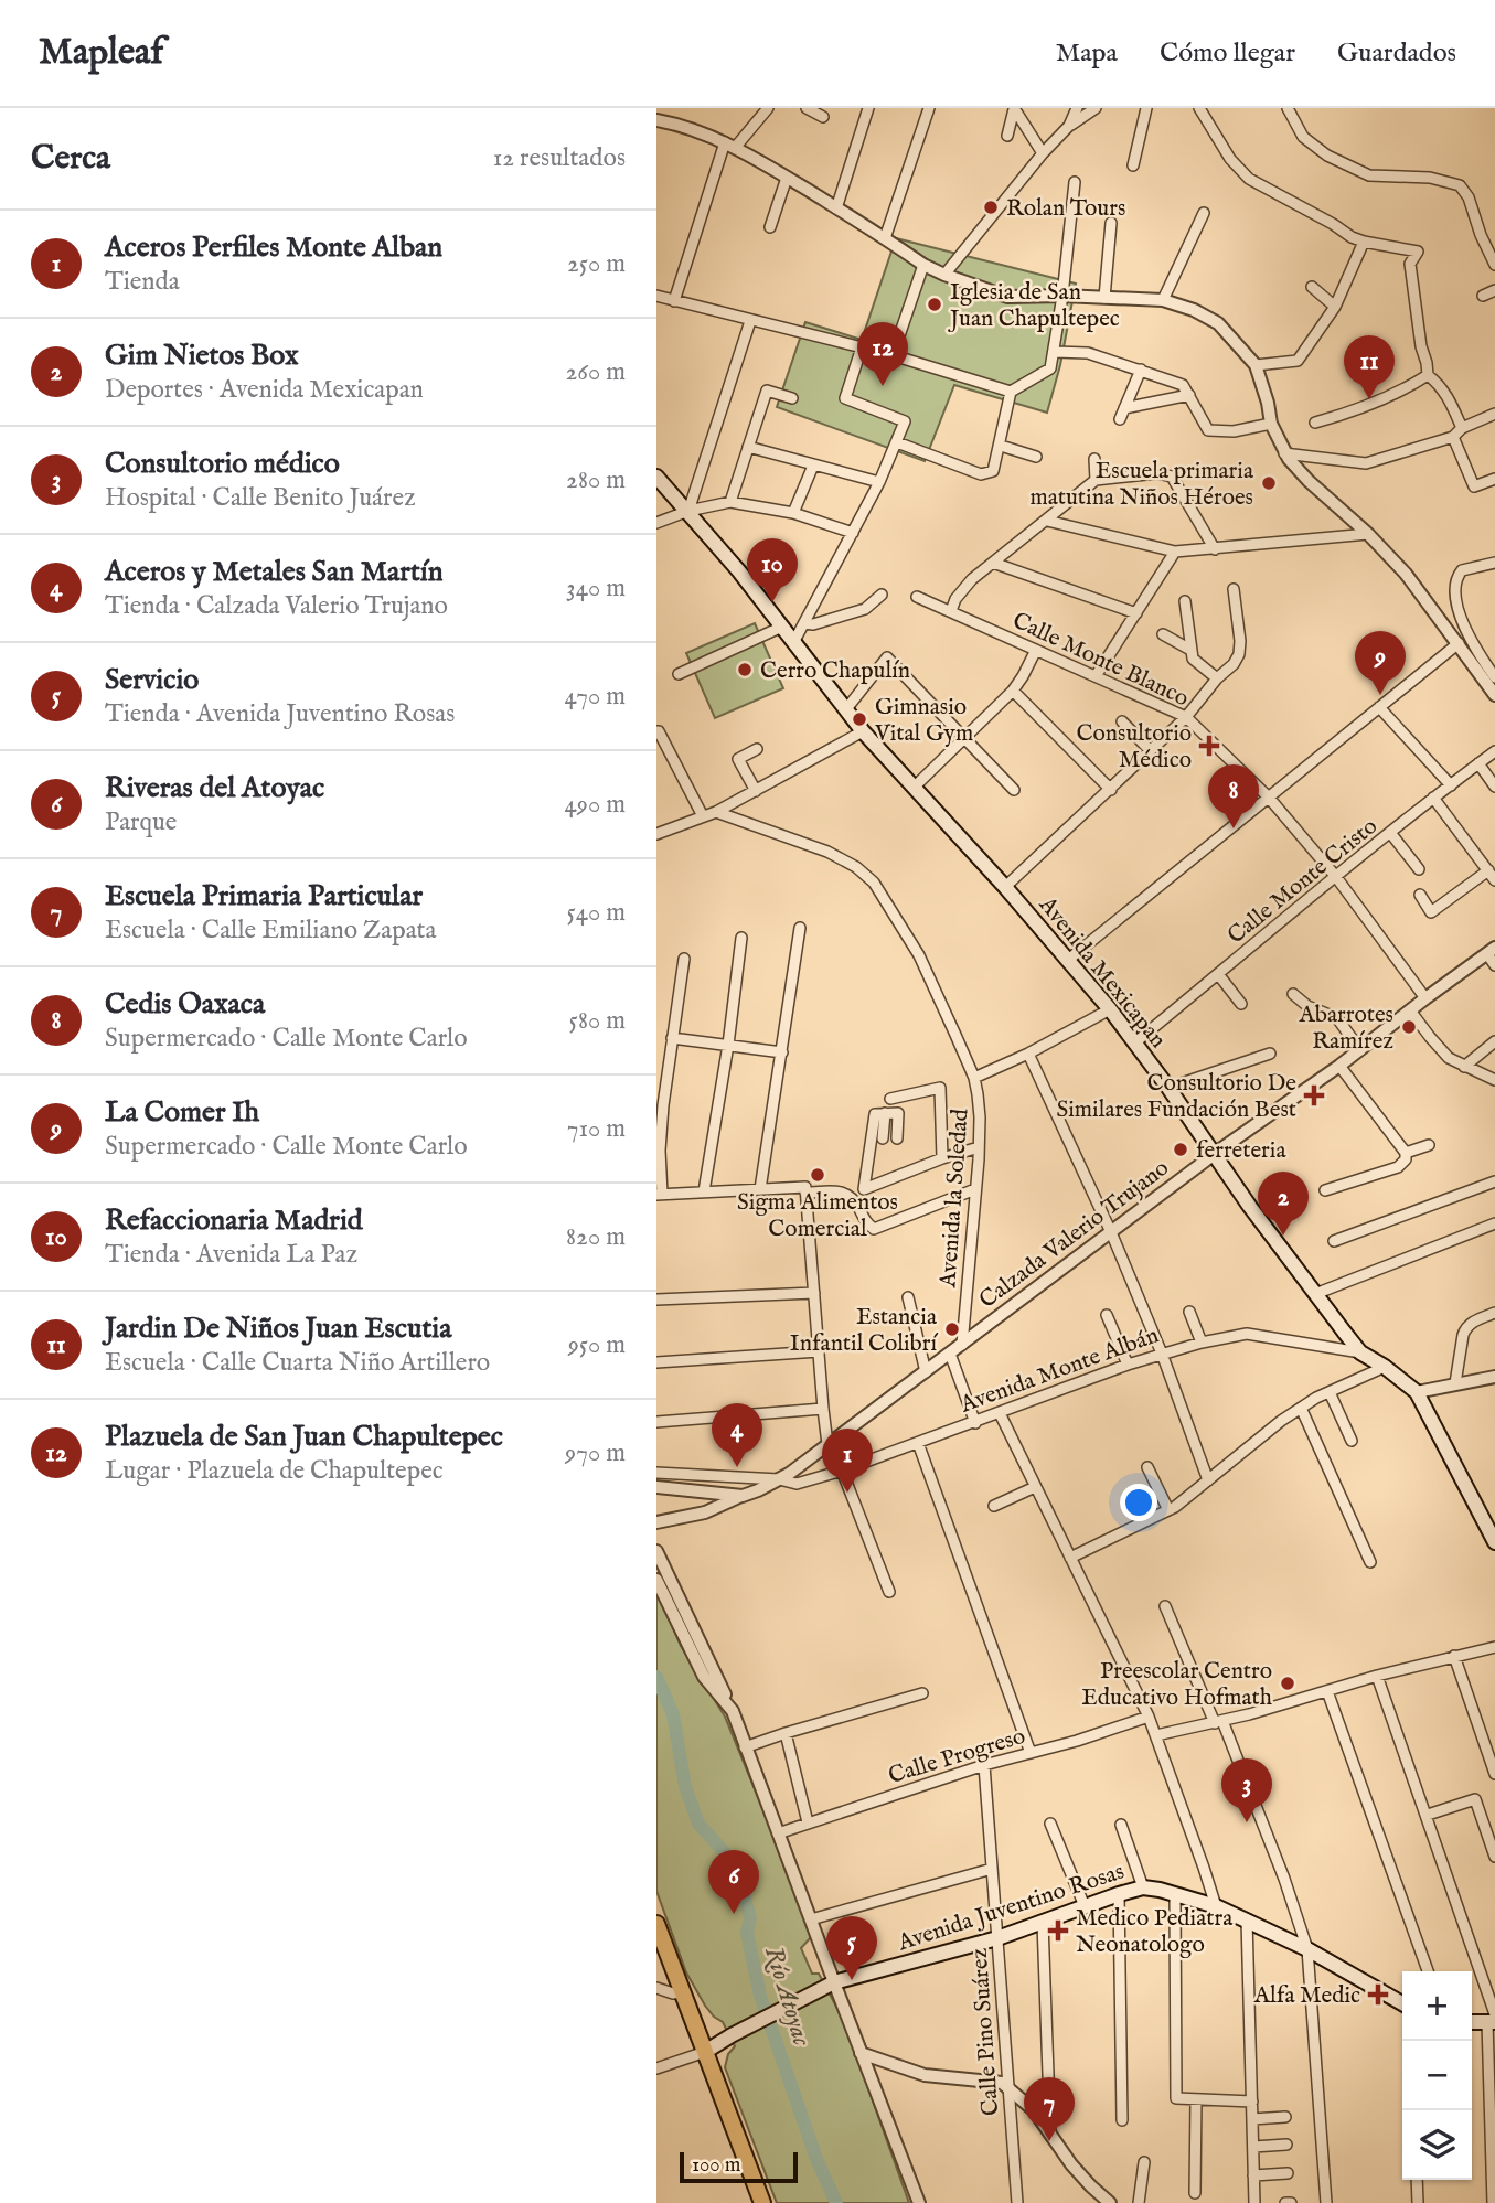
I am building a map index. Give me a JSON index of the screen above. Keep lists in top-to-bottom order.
{
  "streets": {
    "main road": ["Avenida Mexicapan", "Avenida Juventino Rosas"],
    "street": [
      "Calle Monte Blanco",
      "Calle Monte Cristo",
      "Avenida la Soledad",
      "Calzada Valerio Trujano",
      "Avenida Monte Albán",
      "Calle Progreso",
      "Calle Pino Suárez"
    ]
  },
  "crossings": [
    ["Calle Monte Blanco", "Calle Monte Cristo"],
    ["Calle Monte Blanco", "Calzada Valerio Trujano"],
    ["Calle Monte Cristo", "Avenida Mexicapan"],
    ["Avenida Mexicapan", "Calzada Valerio Trujano"],
    ["Avenida Mexicapan", "Avenida Monte Albán"],
    ["Avenida la Soledad", "Calzada Valerio Trujano"],
    ["Calzada Valerio Trujano", "Avenida Monte Albán"],
    ["Calle Progreso", "Calle Pino Suárez"],
    ["Avenida Juventino Rosas", "Calle Pino Suárez"]
  ],
  "water": ["Río Atoyac"],
  "places": {
    "other": [
      "Rolan Tours",
      "Iglesia de San Juan Chapultepec",
      "Escuela primaria matutina Niños Héroes",
      "Cerro Chapulín",
      "Gimnasio Vital Gym",
      "Abarrotes Ramírez",
      "ferreteria",
      "Sigma Alimentos Comercial",
      "Estancia Infantil Colibrí",
      "Preescolar Centro Educativo Hofmath"
    ],
    "health": [
      "Consultorio Médico",
      "Consultorio De Similares Fundación Best",
      "Medico Pediatra Neonatologo",
      "Alfa Medic"
    ]
  },
  "scale_bar": "100 m",
  "page": {
    "header": "Mapleaf",
    "nav": ["Mapa", "Cómo llegar", "Guardados"],
    "heading": ["Cerca", "12 resultados"],
    "list": [
      {
        "mark": "1",
        "name": "Aceros Perfiles Monte Alban",
        "note": "Tienda",
        "value": "250 m"
      },
      {
        "mark": "2",
        "name": "Gim Nietos Box",
        "note": "Deportes · Avenida Mexicapan",
        "value": "260 m"
      },
      {
        "mark": "3",
        "name": "Consultorio médico",
        "note": "Hospital · Calle Benito Juárez",
        "value": "280 m"
      },
      {
        "mark": "4",
        "name": "Aceros y Metales San Martín",
        "note": "Tienda · Calzada Valerio Trujano",
        "value": "340 m"
      },
      {
        "mark": "5",
        "name": "Servicio",
        "note": "Tienda · Avenida Juventino Rosas",
        "value": "470 m"
      },
      {
        "mark": "6",
        "name": "Riveras del Atoyac",
        "note": "Parque",
        "value": "490 m"
      },
      {
        "mark": "7",
        "name": "Escuela Primaria Particular",
        "note": "Escuela · Calle Emiliano Zapata",
        "value": "540 m"
      },
      {
        "mark": "8",
        "name": "Cedis Oaxaca",
        "note": "Supermercado · Calle Monte Carlo",
        "value": "580 m"
      },
      {
        "mark": "9",
        "name": "La Comer Ih",
        "note": "Supermercado · Calle Monte Carlo",
        "value": "710 m"
      },
      {
        "mark": "10",
        "name": "Refaccionaria Madrid",
        "note": "Tienda · Avenida La Paz",
        "value": "820 m"
      },
      {
        "mark": "11",
        "name": "Jardin De Niños Juan Escutia",
        "note": "Escuela · Calle Cuarta Niño Artillero",
        "value": "950 m"
      },
      {
        "mark": "12",
        "name": "Plazuela de San Juan Chapultepec",
        "note": "Lugar · Plazuela de Chapultepec",
        "value": "970 m"
      }
    ],
    "pins": [
      "12",
      "11",
      "10",
      "9",
      "8",
      "2",
      "4",
      "1",
      "3",
      "6",
      "5",
      "7"
    ],
    "map_buttons": ["+", "−"],
    "scale": "100 m"
  }
}
